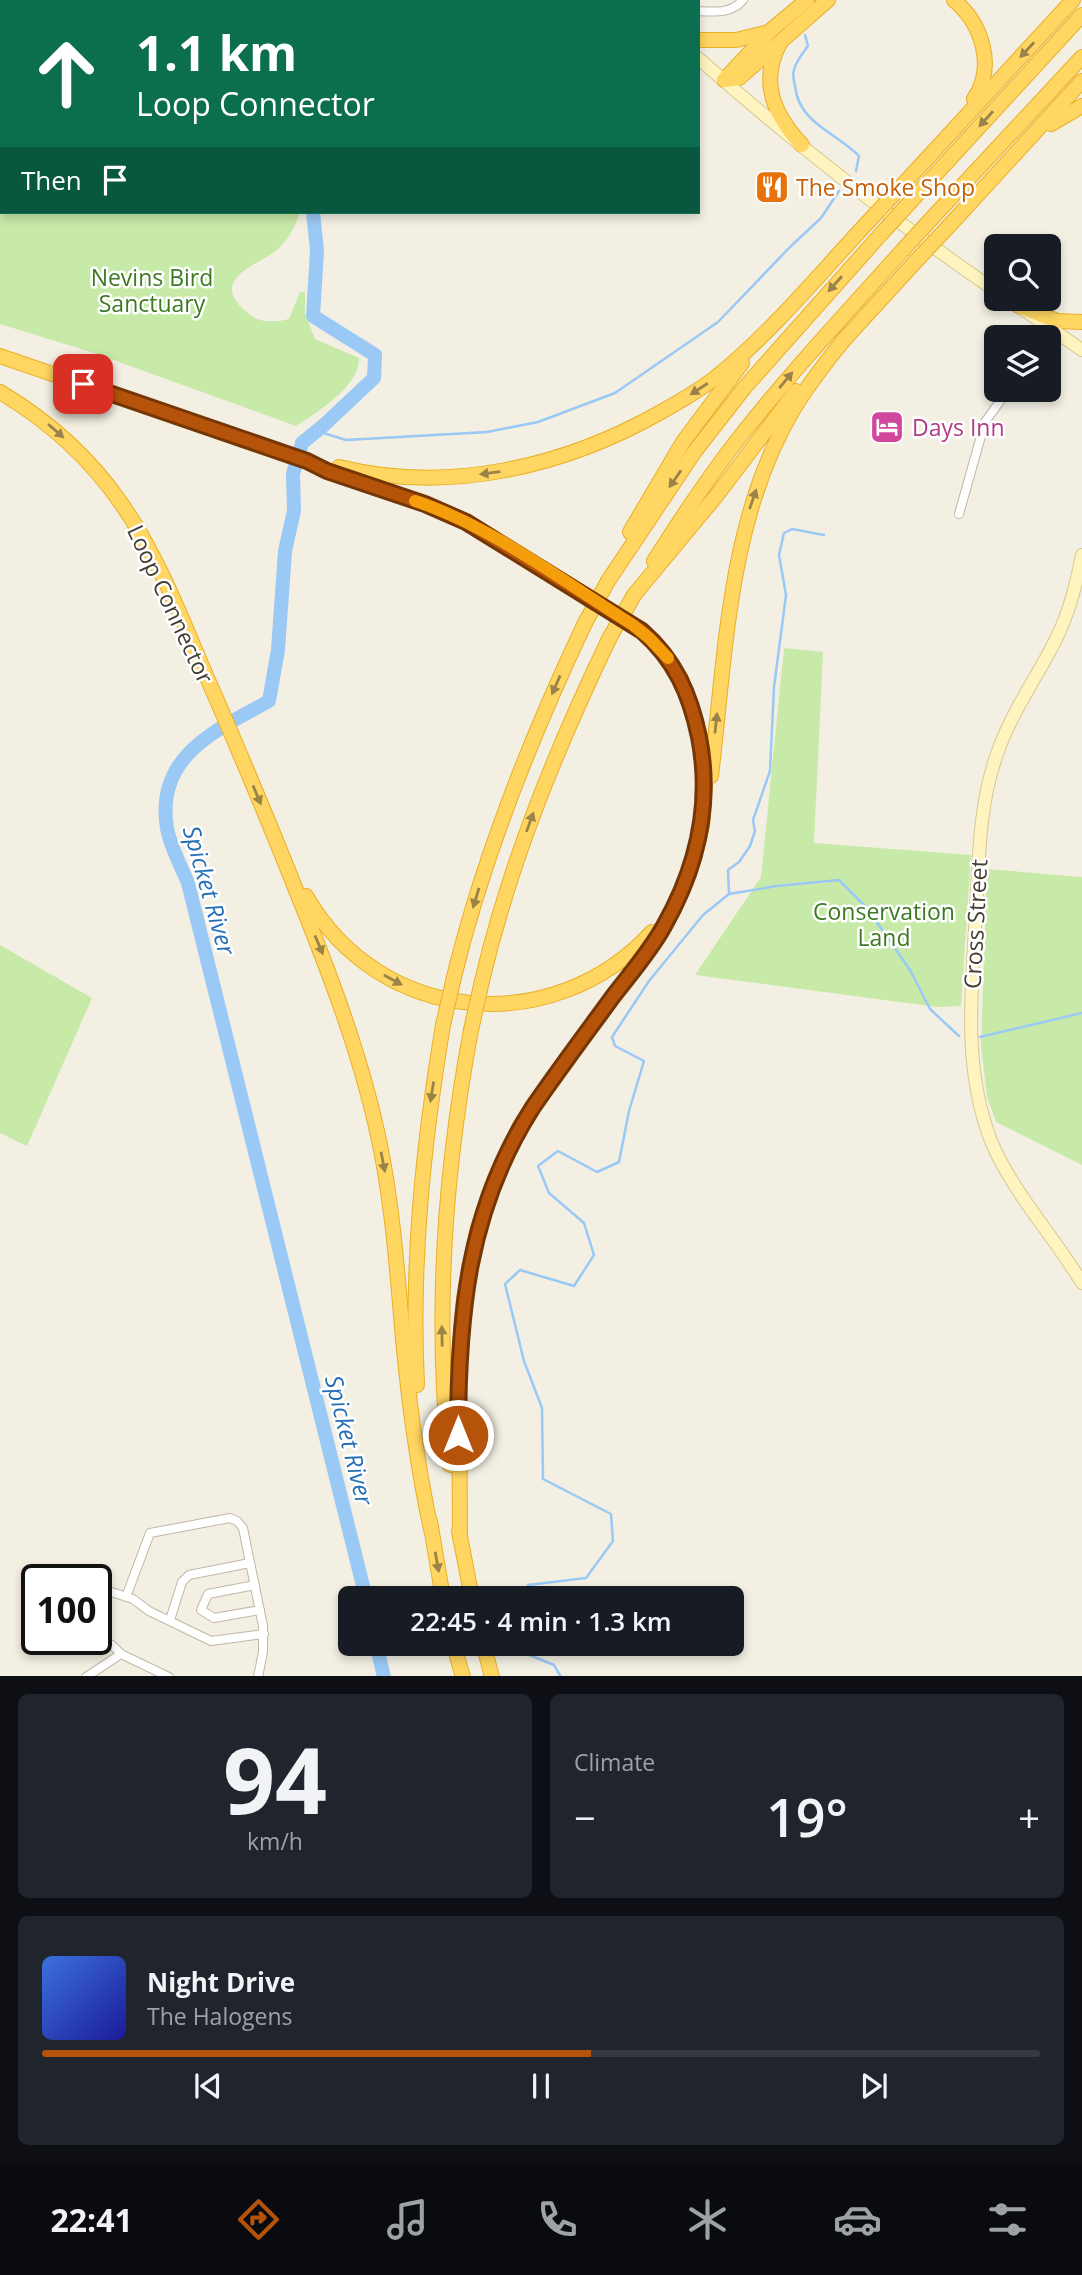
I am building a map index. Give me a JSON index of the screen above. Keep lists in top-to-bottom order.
{
  "streets": {
    "highway": ["Loop Connector"],
    "street": ["Cross Street"]
  },
  "one_way": ["Loop Connector"],
  "water": ["Spicket River"],
  "parks": ["Nevins Bird Sanctuary", "Conservation Land"],
  "places": {
    "restaurant": ["The Smoke Shop"],
    "hotel": ["Days Inn"]
  },
  "page": {
    "turn": ["1.1 km", "Loop Connector"],
    "then": "Then",
    "limit": "100",
    "trip": "22:45 · 4 min · 1.3 km",
    "tile": [
      ["94", "km/h"],
      "Climate"
    ],
    "heat": ["−", "19°", "+"],
    "song": ["Night Drive", "The Halogens"],
    "tabs": "22:41"
  }
}
